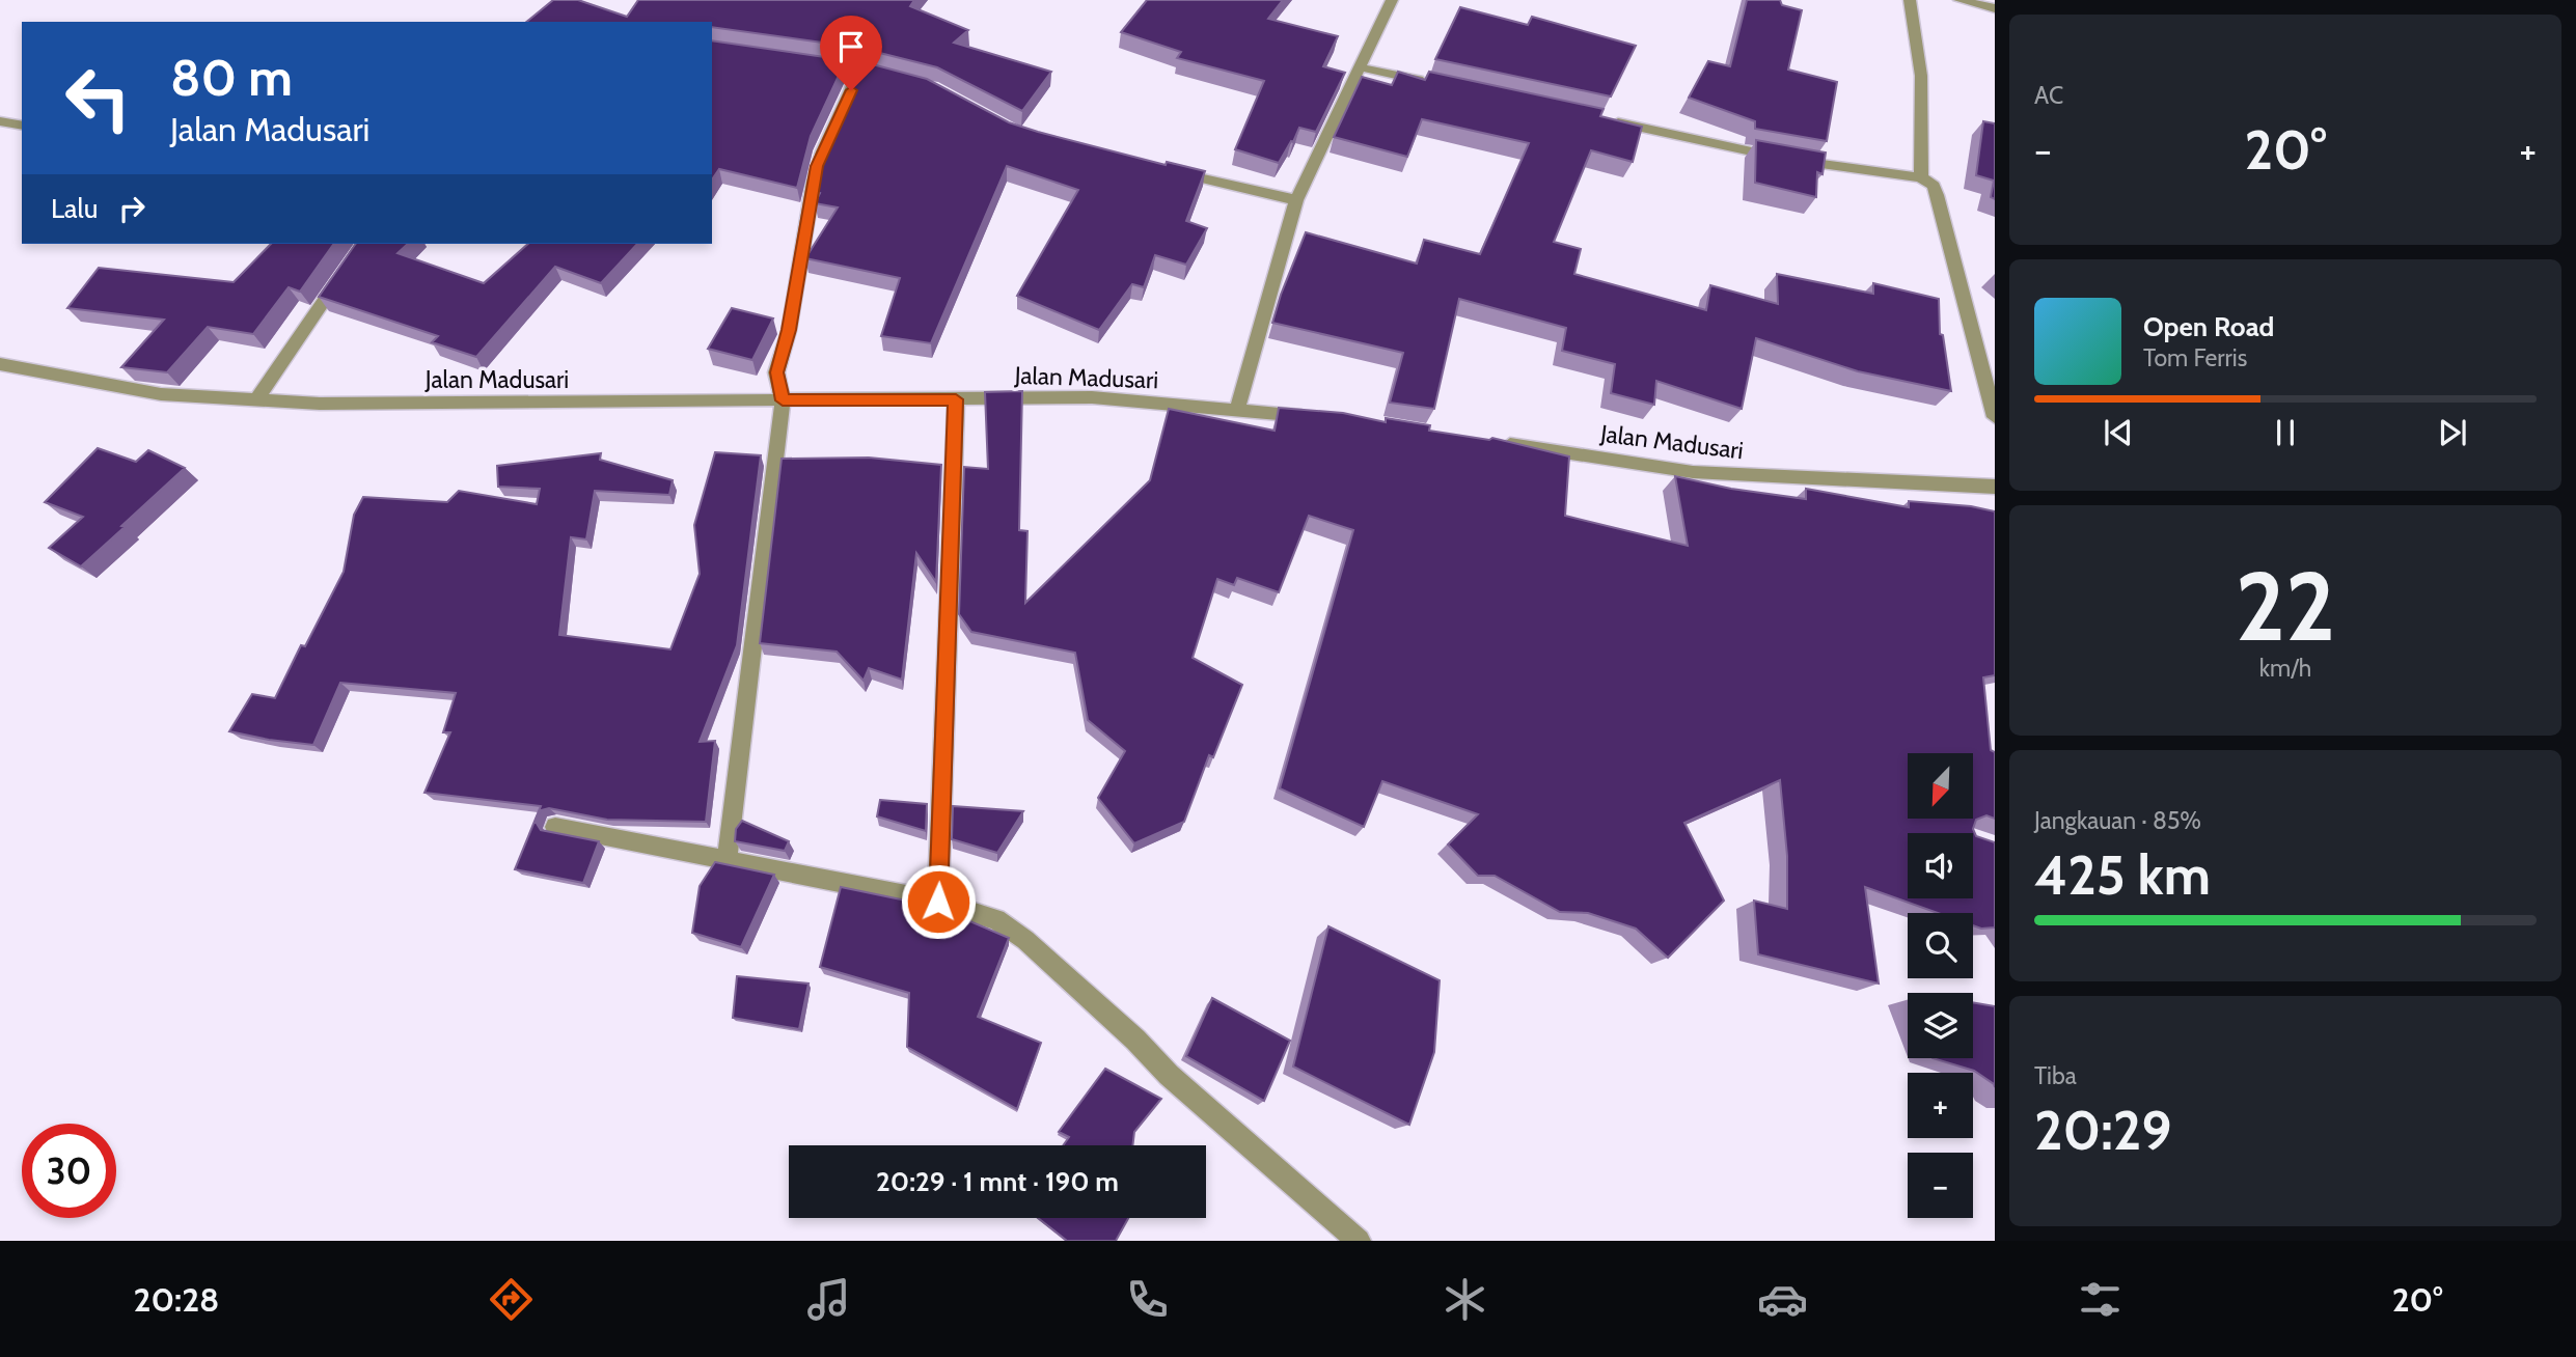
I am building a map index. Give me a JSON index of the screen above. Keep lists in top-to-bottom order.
{
  "streets": {
    "street": ["Jalan Madusari"]
  },
  "north": "bottom left",
  "page": {
    "tile": [
      "AC",
      ["22", "km/h"],
      ["Jangkauan · 85%", "425 km"],
      ["Tiba", "20:29"]
    ],
    "turn": ["80 m", "Jalan Madusari"],
    "heat": ["−", "20°", "+"],
    "then": "Lalu",
    "song": ["Open Road", "Tom Ferris"],
    "map_buttons": ["+", "−"],
    "limit": "30",
    "trip": "20:29 · 1 mnt · 190 m",
    "tabs": ["20:28", "20°"]
  }
}
